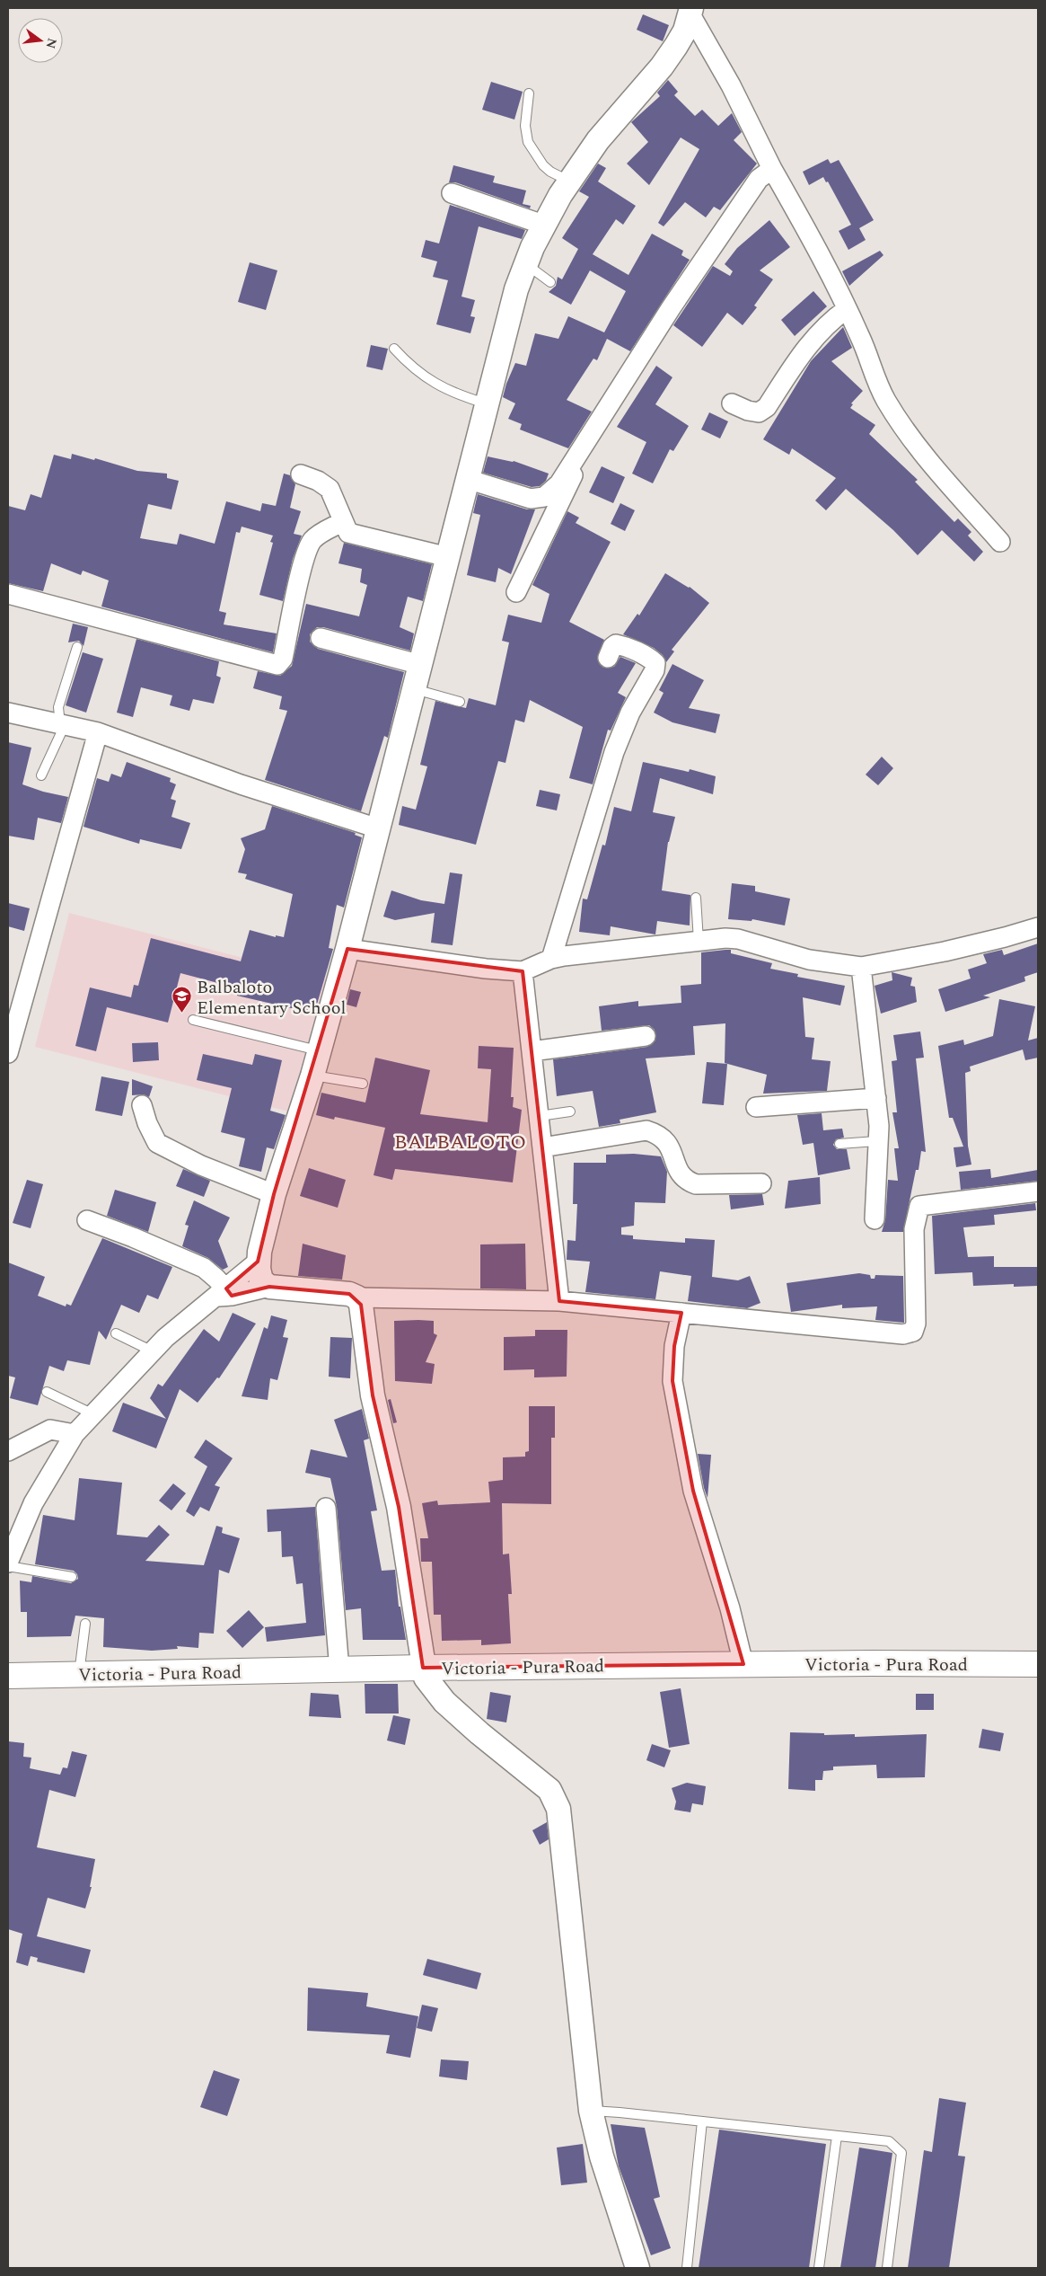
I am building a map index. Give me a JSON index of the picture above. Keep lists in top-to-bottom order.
{
  "streets": {
    "main road": ["Victoria - Pura Road"]
  },
  "districts": ["BALBALOTO"],
  "places": {
    "school or university": ["Balbaloto Elementary School"]
  },
  "north": "right"
}
